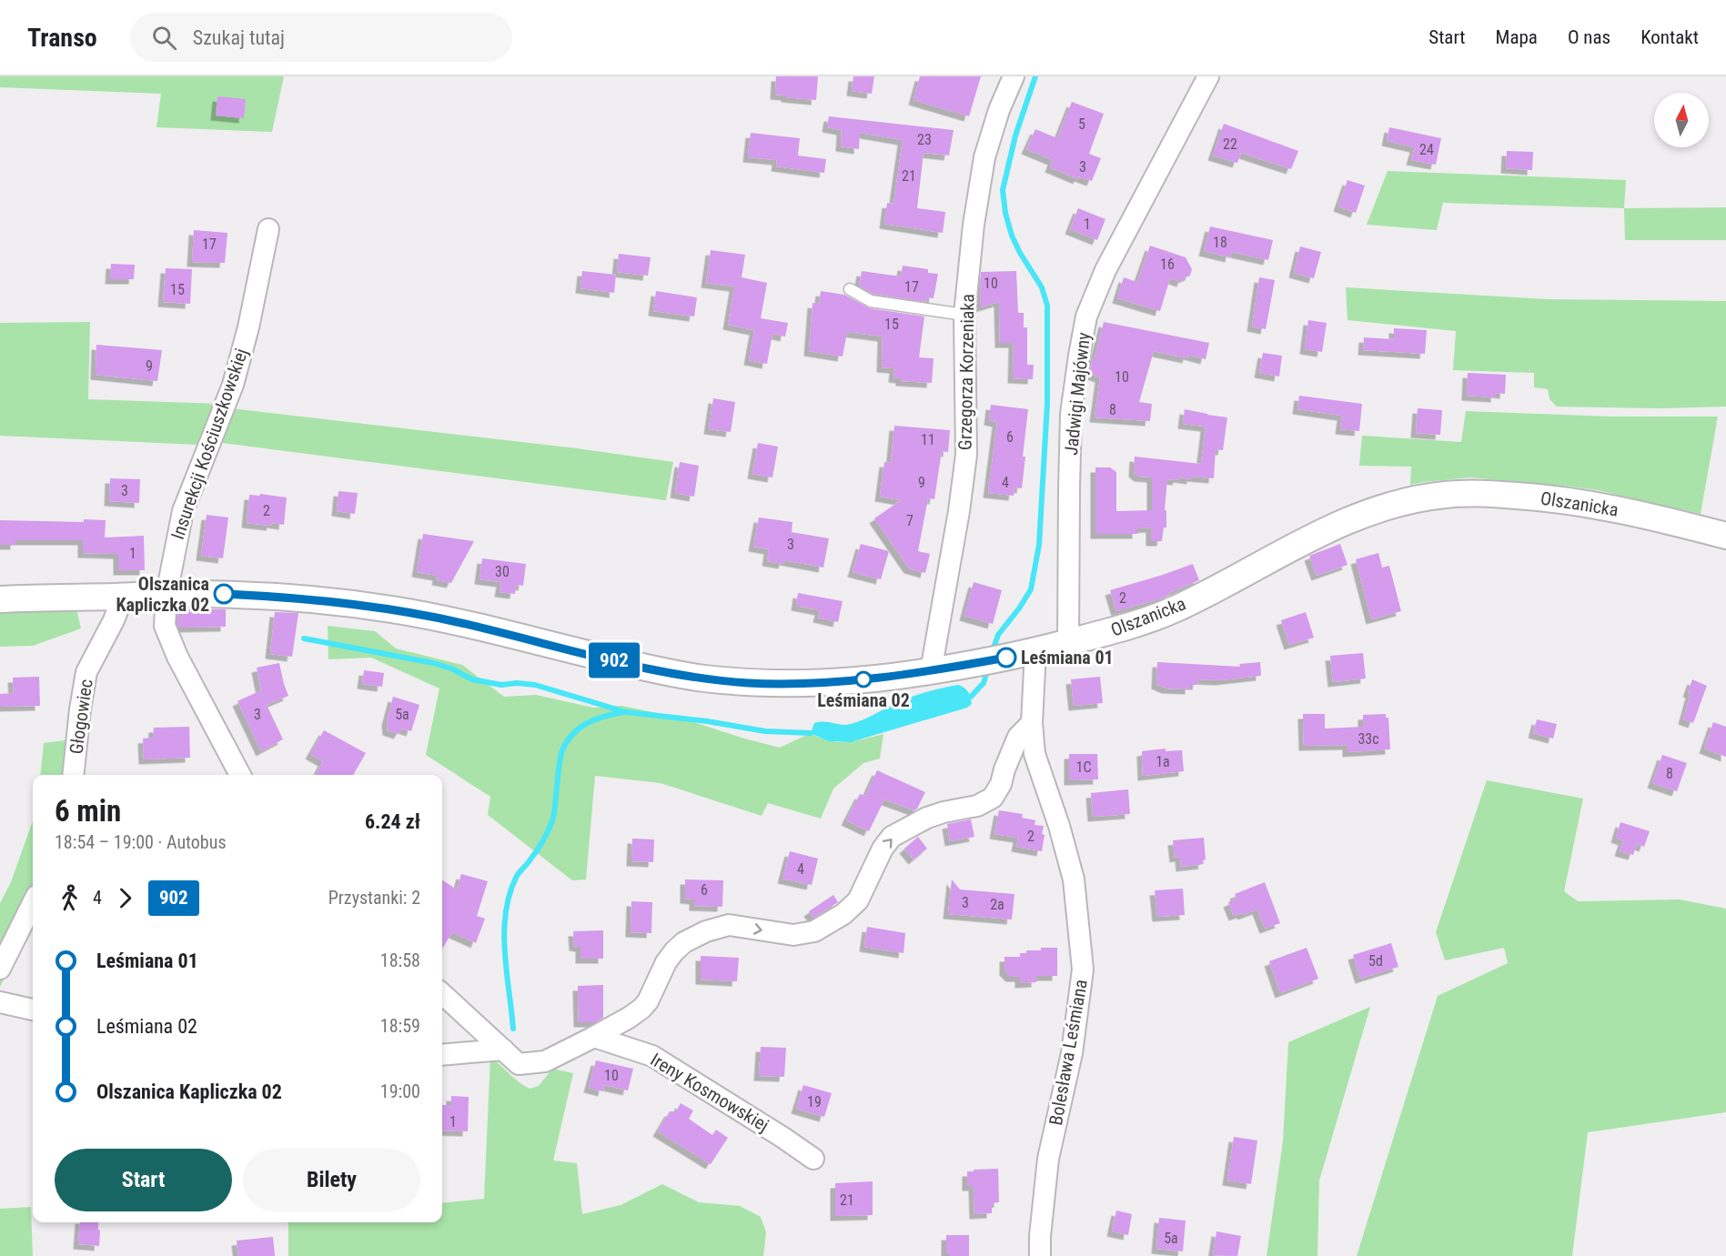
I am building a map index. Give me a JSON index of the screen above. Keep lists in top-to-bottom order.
{
  "streets": {
    "street": [
      "Grzegorza Korzeniaka",
      "Jadwigi Majówny",
      "Insurekcji Kościuszkowskiej",
      "Olszanicka",
      "Głogowiec",
      "Bolesława Leśmiana",
      "Ireny Kosmowskiej"
    ]
  },
  "crossings": [
    ["Grzegorza Korzeniaka", "Olszanicka"],
    ["Jadwigi Majówny", "Olszanicka"],
    ["Insurekcji Kościuszkowskiej", "Olszanicka"],
    ["Olszanicka", "Głogowiec"],
    ["Olszanicka", "Bolesława Leśmiana"]
  ],
  "places": ["Olszanica Kapliczka 02", "Leśmiana 01", "Leśmiana 02"],
  "lines": ["bus line 902"],
  "house_numbers": [
    "5",
    "23",
    "22",
    "24",
    "3",
    "21",
    "1",
    "18",
    "17",
    "16",
    "10",
    "17",
    "15",
    "15",
    "9",
    "10",
    "8",
    "6",
    "11",
    "9",
    "4",
    "3",
    "2",
    "7",
    "3",
    "1",
    "30",
    "2",
    "3",
    "5a",
    "33c",
    "1a",
    "1C",
    "8",
    "2",
    "4",
    "6",
    "3",
    "2a",
    "5d",
    "10",
    "19",
    "1",
    "21",
    "5a"
  ],
  "north": "top",
  "page": {
    "header": "Transo",
    "search": "Szukaj tutaj",
    "nav": [
      "Start",
      "Mapa",
      "O nas",
      "Kontakt"
    ],
    "on_map": "902",
    "heading": ["6 min", "18:54 – 19:00 · Autobus", "6.24 zł"],
    "legs": ["4", "902", "Przystanki: 2"],
    "list": [
      {
        "name": "Leśmiana 01",
        "value": "18:58"
      },
      {
        "name": "Leśmiana 02",
        "value": "18:59"
      },
      {
        "name": "Olszanica Kapliczka 02",
        "value": "19:00"
      }
    ],
    "buttons": ["Start", "Bilety"]
  }
}
